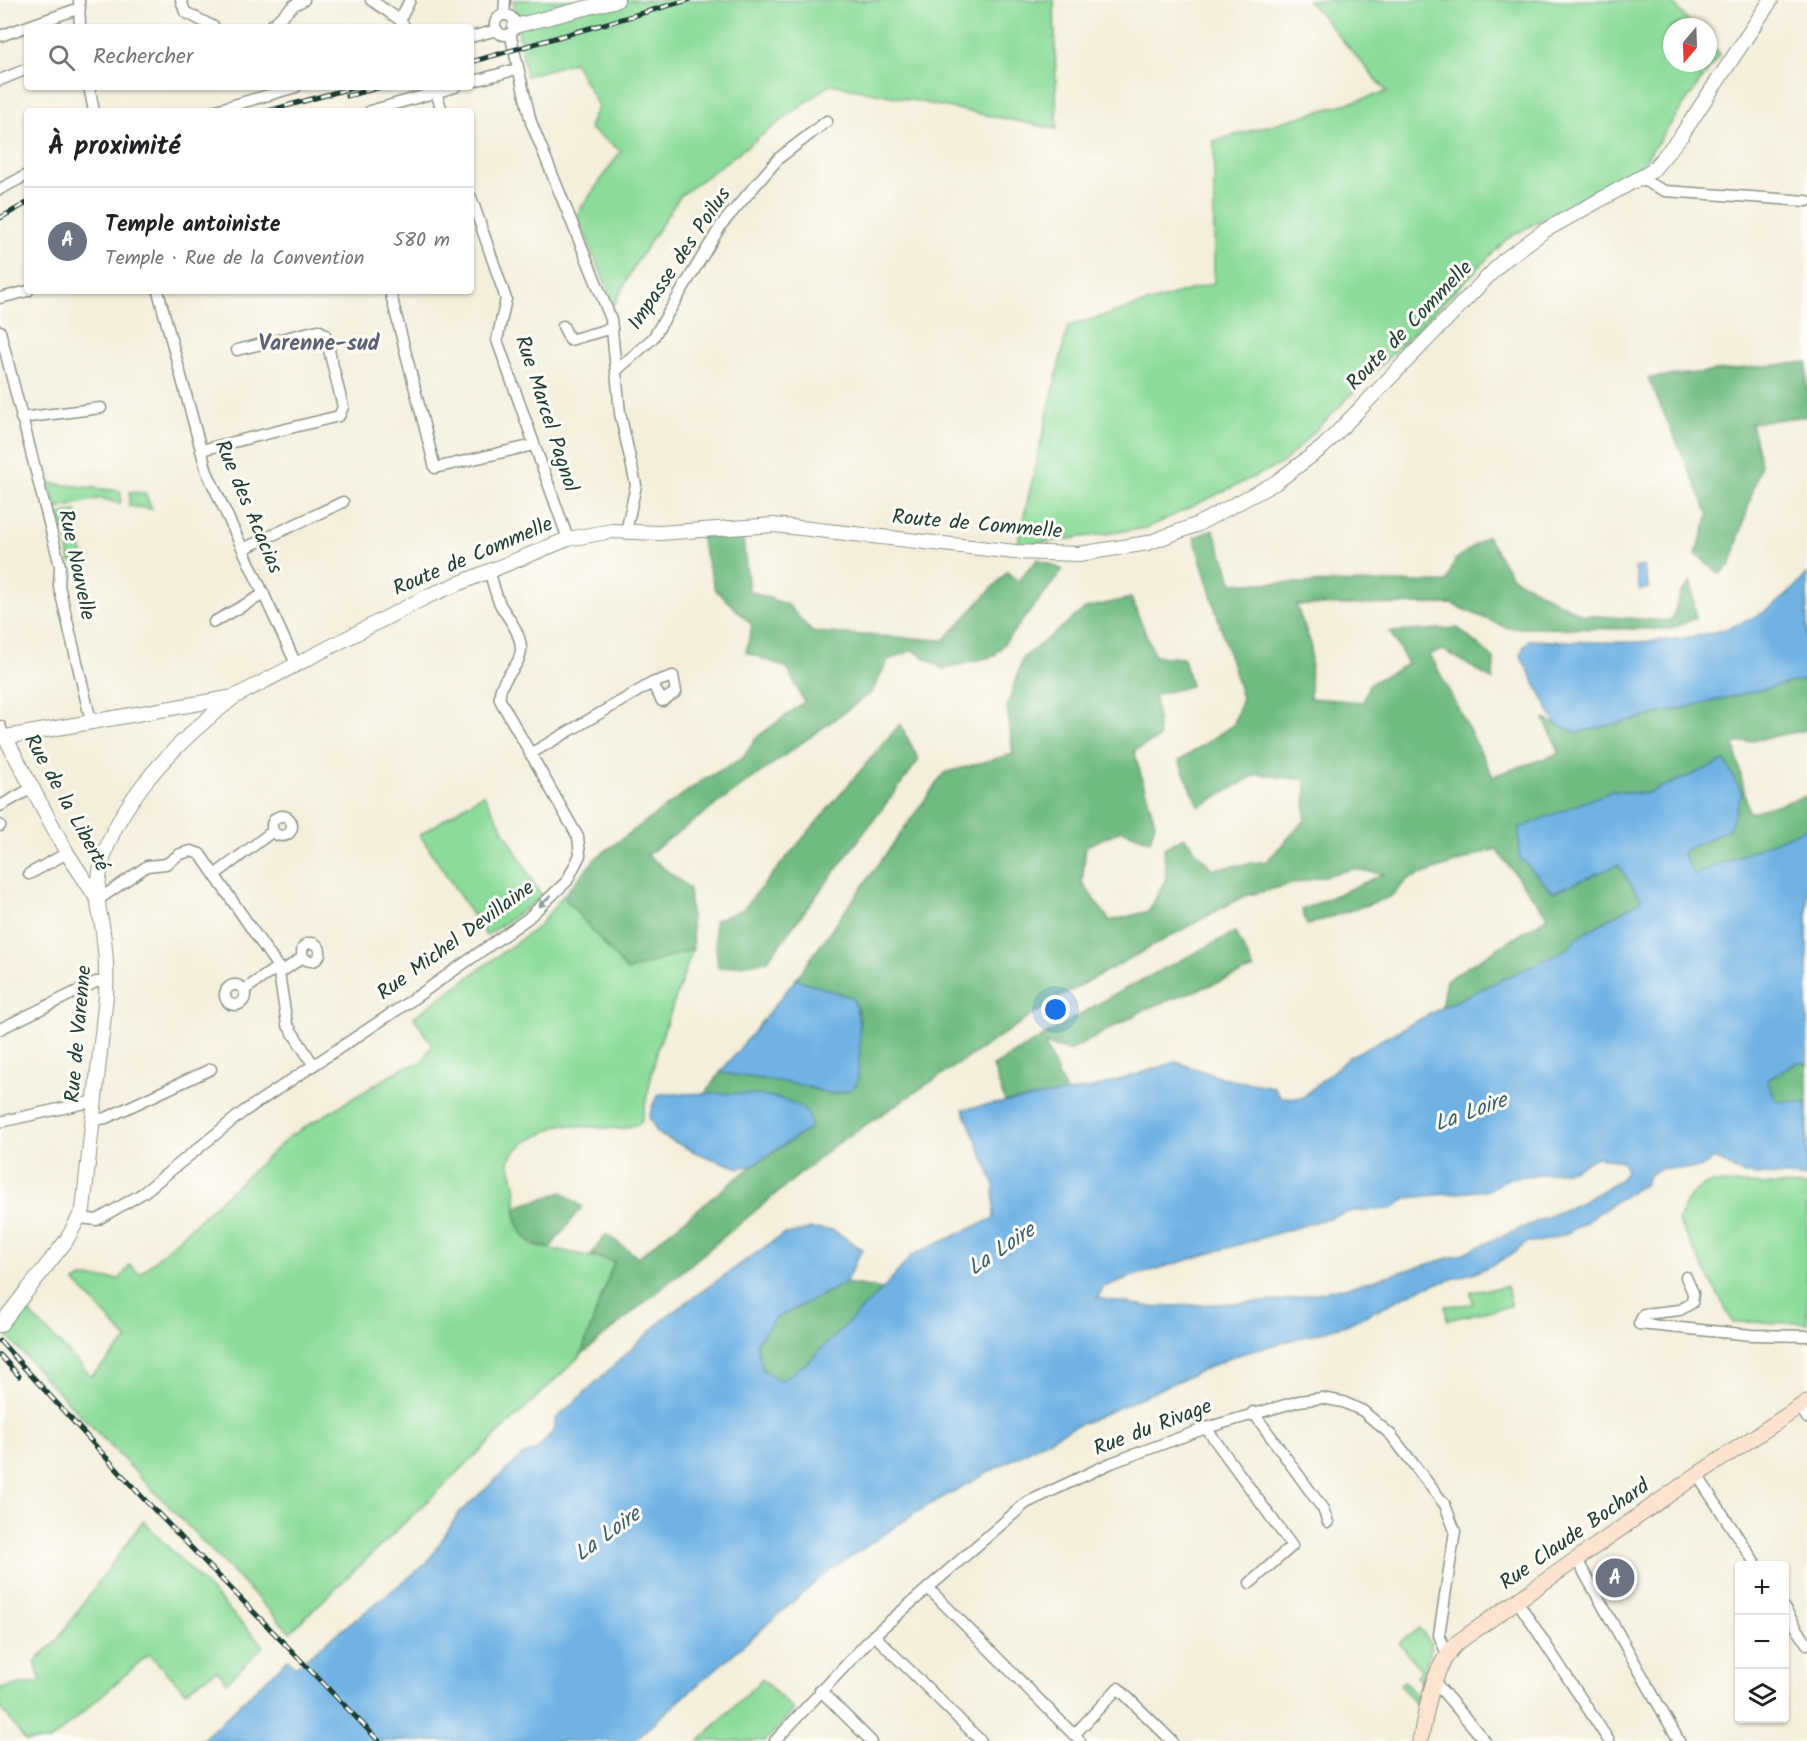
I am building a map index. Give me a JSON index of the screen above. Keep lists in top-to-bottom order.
{
  "streets": {
    "main road": ["Rue Claude Bochard"],
    "street": [
      "Impasse des Poilus",
      "Route de Commelle",
      "Rue Marcel Pagnol",
      "Rue des Acacias",
      "Rue Nouvelle",
      "Rue de la Liberté",
      "Rue Michel Devillaine",
      "Rue de Varenne",
      "Rue du Rivage"
    ]
  },
  "crossings": [
    ["Route de Commelle", "Rue Marcel Pagnol"],
    ["Route de Commelle", "Rue des Acacias"],
    ["Route de Commelle", "Rue Nouvelle"],
    ["Route de Commelle", "Rue de la Liberté"],
    ["Route de Commelle", "Rue Michel Devillaine"],
    ["Route de Commelle", "Rue de Varenne"],
    ["Rue de la Liberté", "Rue de Varenne"],
    ["Rue Michel Devillaine", "Rue de Varenne"],
    ["Rue du Rivage", "Rue Claude Bochard"]
  ],
  "one_way": ["Rue Michel Devillaine"],
  "districts": ["Varenne-sud"],
  "water": ["La Loire"],
  "north": "bottom",
  "page": {
    "search": "Rechercher",
    "heading": "À proximité",
    "list": [
      {
        "mark": "A",
        "name": "Temple antoiniste",
        "note": "Temple · Rue de la Convention",
        "value": "580 m"
      }
    ],
    "pins": "A",
    "map_buttons": ["+", "−"]
  }
}
